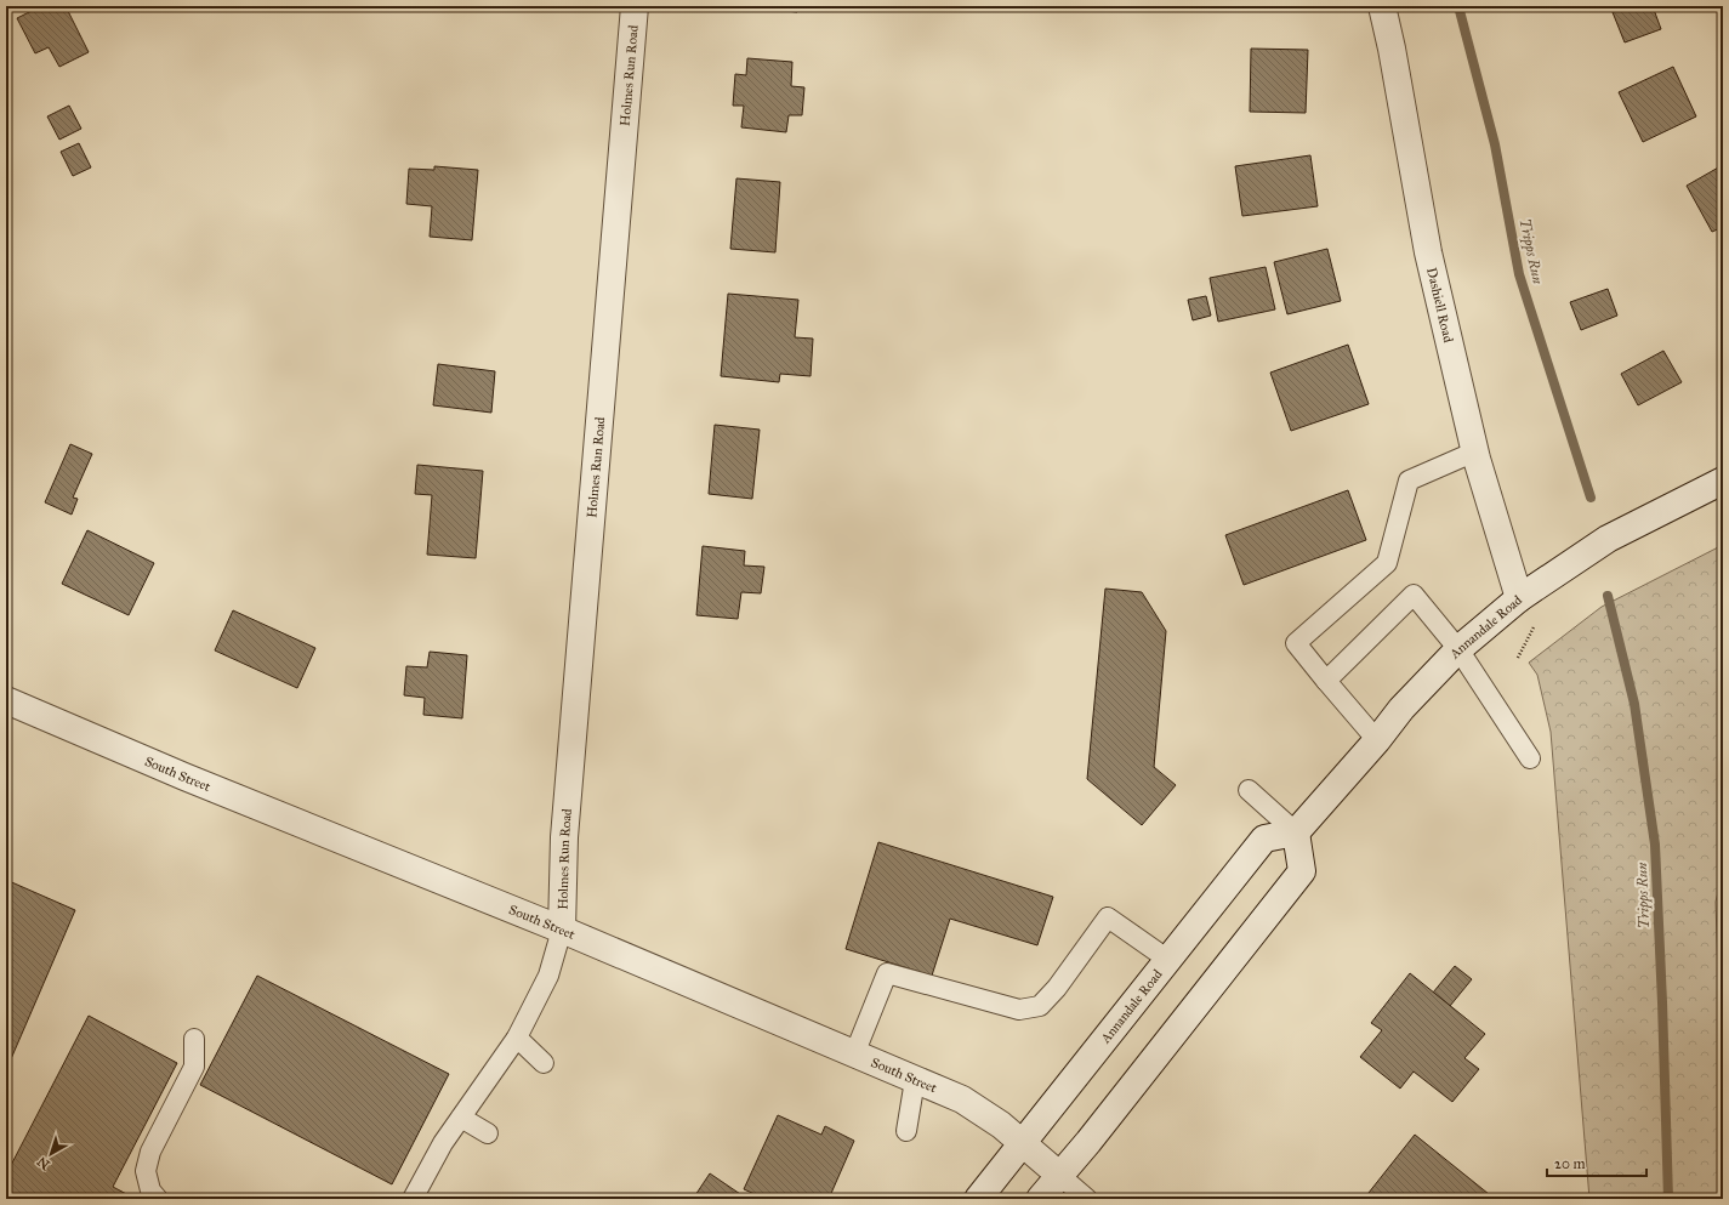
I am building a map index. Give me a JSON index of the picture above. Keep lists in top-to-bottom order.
{
  "streets": {
    "street": [
      "Holmes Run Road",
      "Dashiell Road",
      "Annandale Road",
      "South Street"
    ]
  },
  "crossings": [
    ["Holmes Run Road", "South Street"],
    ["Dashiell Road", "Annandale Road"],
    ["Annandale Road", "South Street"]
  ],
  "water": ["Tripps Run"],
  "scale_bar": "20 m",
  "north": "bottom left"
}
